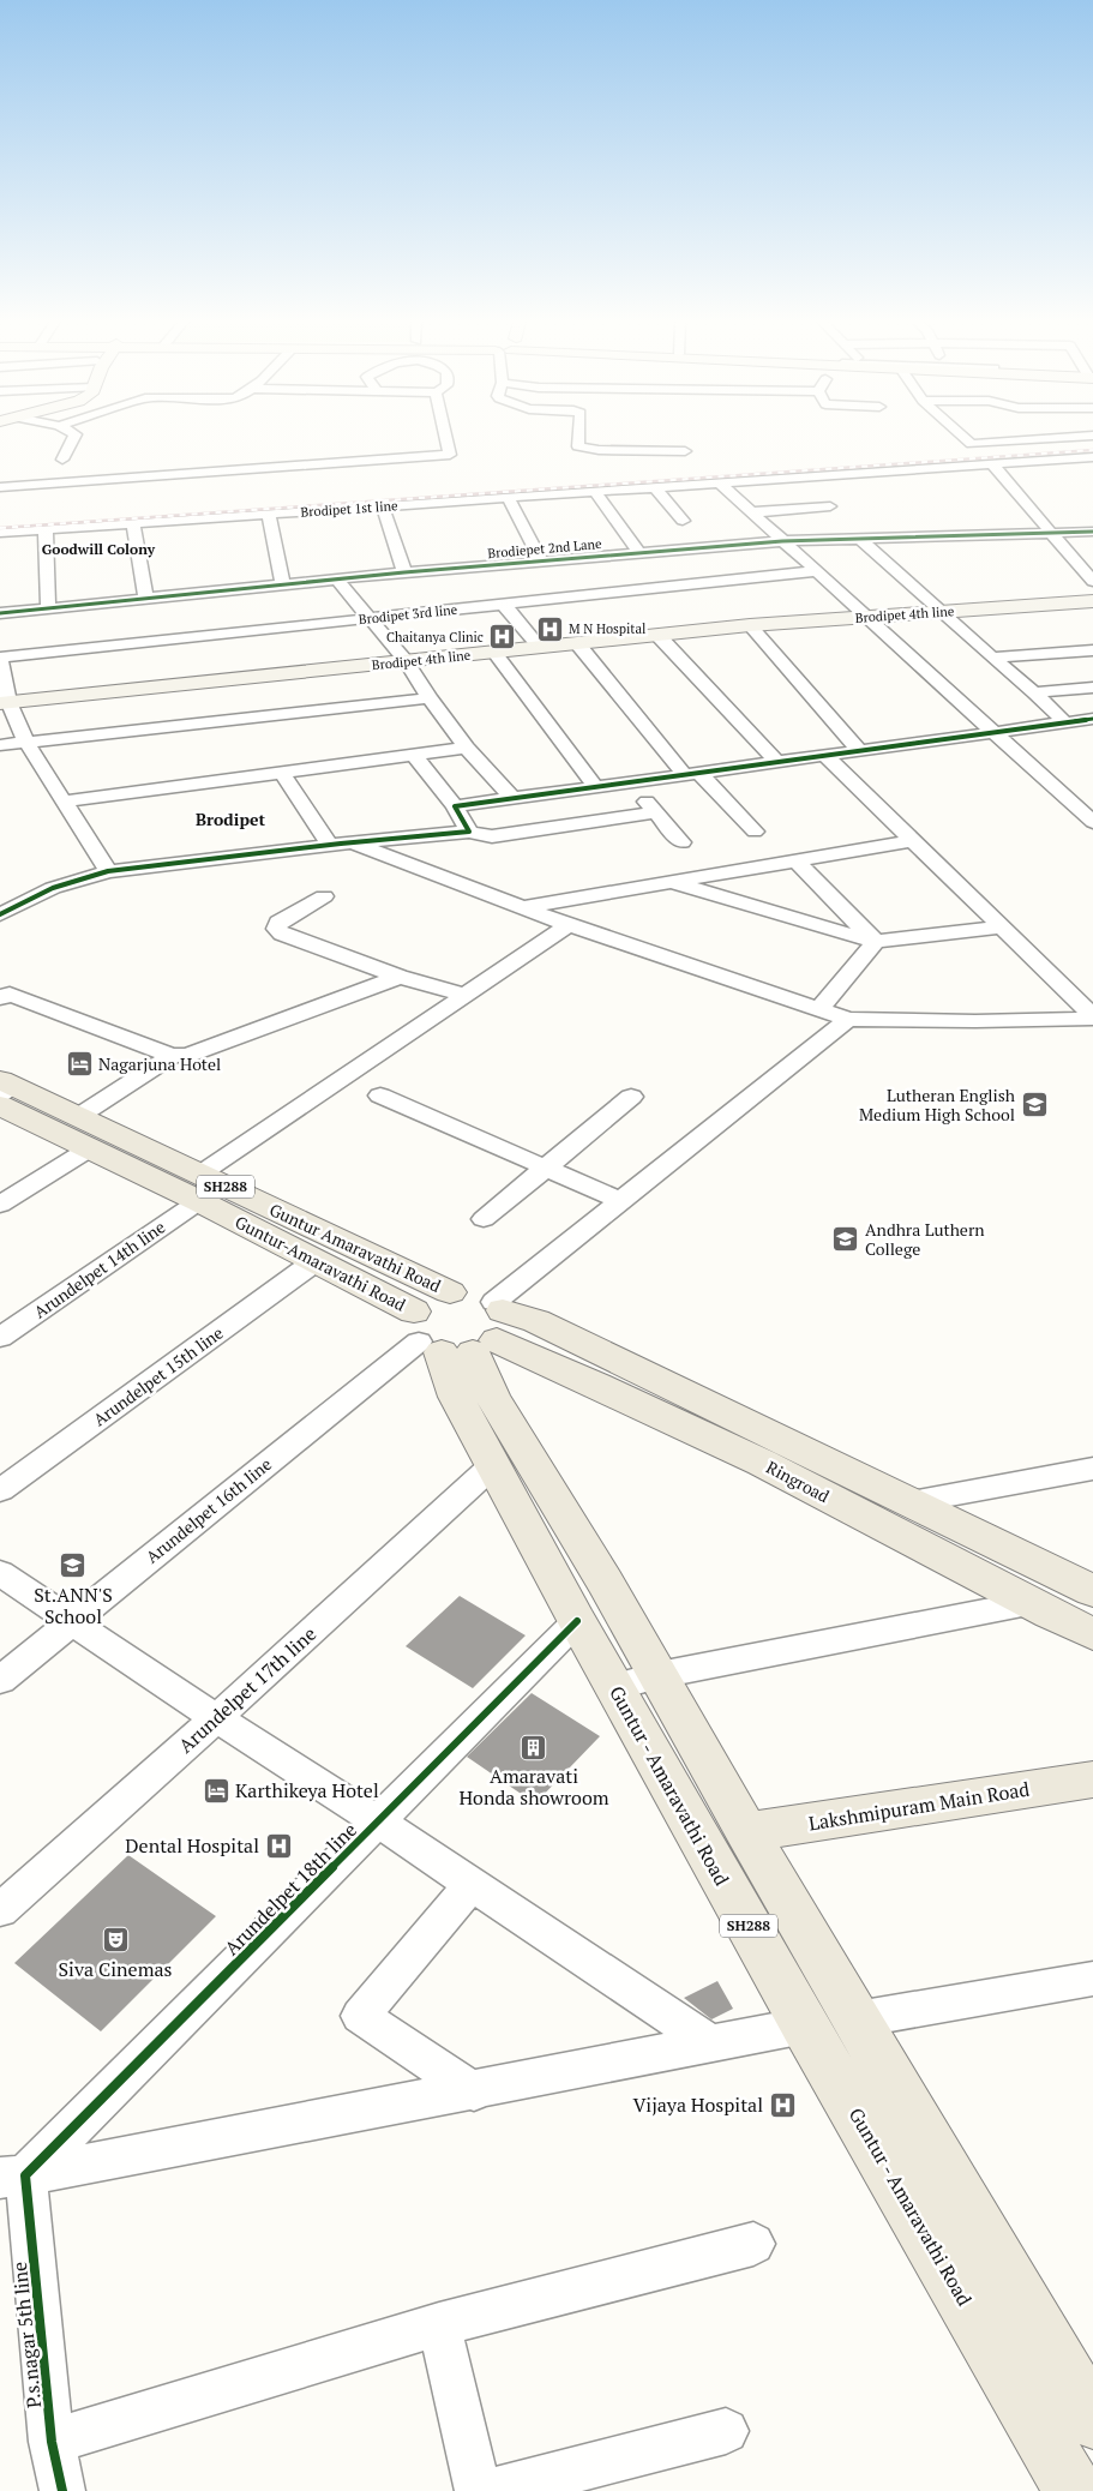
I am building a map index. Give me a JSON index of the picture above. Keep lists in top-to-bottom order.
{
  "streets": {
    "main road": [
      "SH288",
      "Guntur Amaravathi Road",
      "Guntur-Amaravathi Road",
      "Ringroad",
      "Guntur - Amaravathi Road",
      "Lakshmipuram Main Road"
    ],
    "street": [
      "Brodipet 1st line",
      "Brodiepet 2nd Lane",
      "Brodipet 3rd line",
      "Brodipet 4th line",
      "Arundelpet 14th line",
      "Arundelpet 15th line",
      "Arundelpet 16th line",
      "Arundelpet 17th line",
      "Arundelpet 18th line",
      "P.s.nagar 5th line"
    ]
  },
  "crossings": [
    ["SH288", "Guntur Amaravathi Road"],
    ["SH288", "Guntur-Amaravathi Road"],
    ["SH288", "Ringroad"],
    ["SH288", "Arundelpet 16th line"],
    ["SH288", "Guntur - Amaravathi Road"],
    ["SH288", "Lakshmipuram Main Road"],
    ["Guntur Amaravathi Road", "Guntur-Amaravathi Road"],
    ["Guntur Amaravathi Road", "Arundelpet 14th line"],
    ["Guntur-Amaravathi Road", "Arundelpet 14th line"],
    ["Guntur-Amaravathi Road", "Arundelpet 15th line"],
    ["Guntur-Amaravathi Road", "Ringroad"],
    ["Guntur-Amaravathi Road", "Arundelpet 16th line"],
    ["Guntur-Amaravathi Road", "Guntur - Amaravathi Road"],
    ["Ringroad", "Arundelpet 16th line"],
    ["Ringroad", "Guntur - Amaravathi Road"],
    ["Arundelpet 16th line", "Guntur - Amaravathi Road"],
    ["Arundelpet 17th line", "Guntur - Amaravathi Road"],
    ["Guntur - Amaravathi Road", "Arundelpet 18th line"],
    ["Arundelpet 18th line", "P.s.nagar 5th line"]
  ],
  "districts": ["Goodwill Colony", "Brodipet"],
  "places": {
    "hospital": [
      "M N Hospital",
      "Chaitanya Clinic",
      "Dental Hospital",
      "Vijaya Hospital"
    ],
    "hotel": ["Nagarjuna Hotel", "Karthikeya Hotel"],
    "school or university": ["Lutheran English Medium High School", "Andhra Luthern College", "St.ANN'S School"],
    "building": ["Amaravati Honda showroom"],
    "theatre": ["Siva Cinemas"]
  }
}
